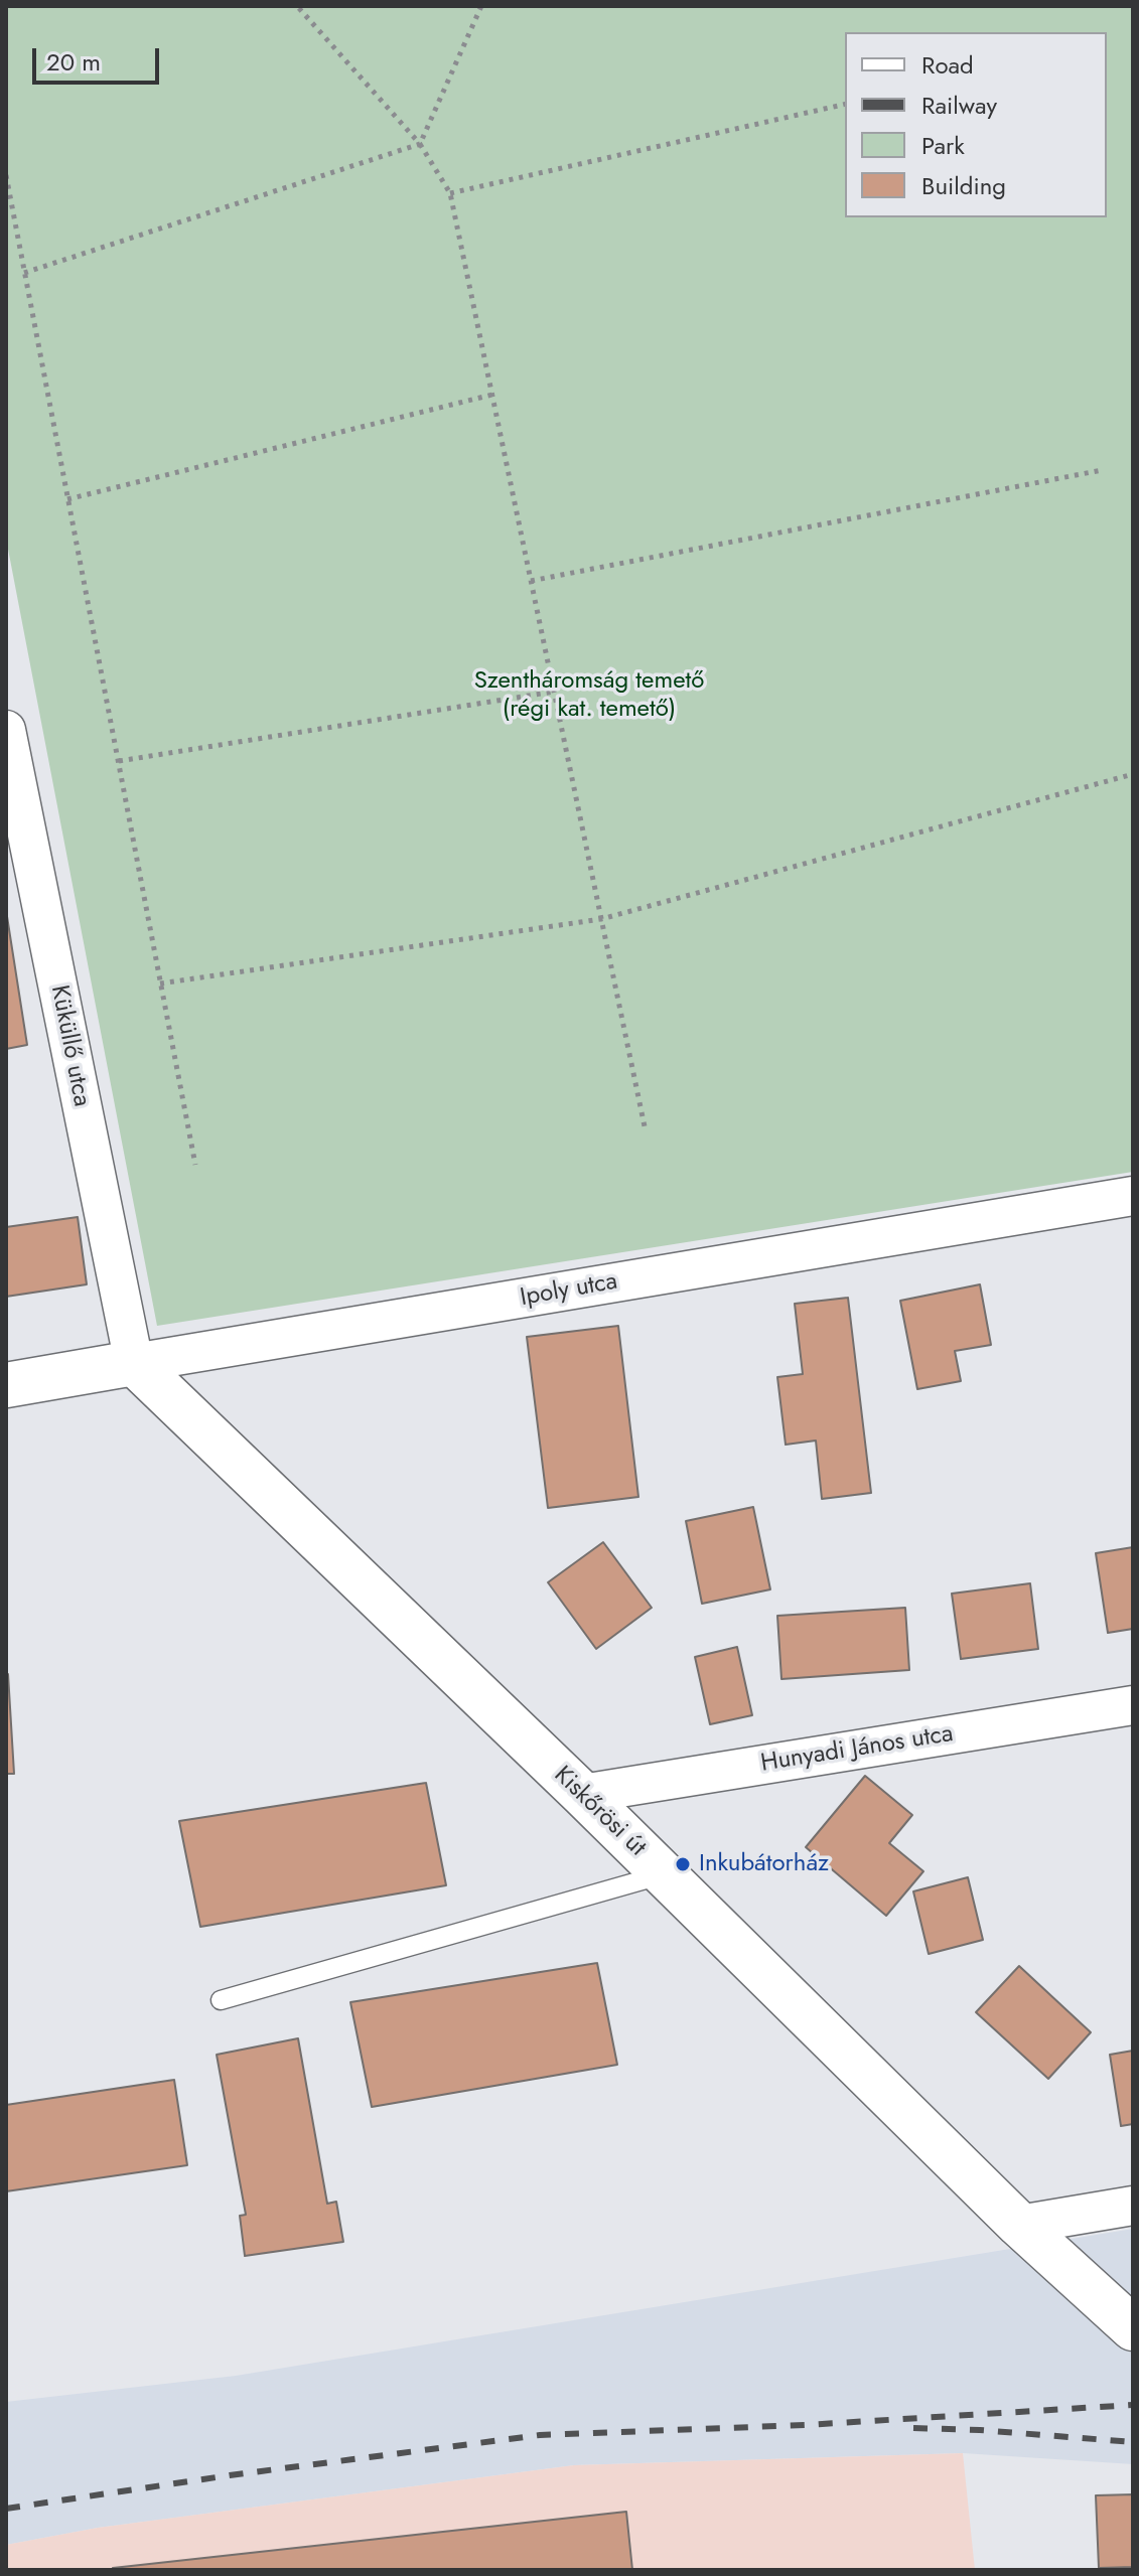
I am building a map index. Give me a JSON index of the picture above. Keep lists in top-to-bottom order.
{
  "streets": {
    "street": [
      "Küküllő utca",
      "Ipoly utca",
      "Hunyadi János utca",
      "Kiskőrösi út"
    ]
  },
  "crossings": [
    ["Küküllő utca", "Ipoly utca"],
    ["Küküllő utca", "Kiskőrösi út"],
    ["Ipoly utca", "Kiskőrösi út"],
    ["Hunyadi János utca", "Kiskőrösi út"]
  ],
  "parks": ["Szentháromság temető (régi kat. temető)"],
  "places": ["Inkubátorház"],
  "legend": [
    "Road",
    "Railway",
    "Park",
    "Building"
  ],
  "scale_bar": "20 m"
}
